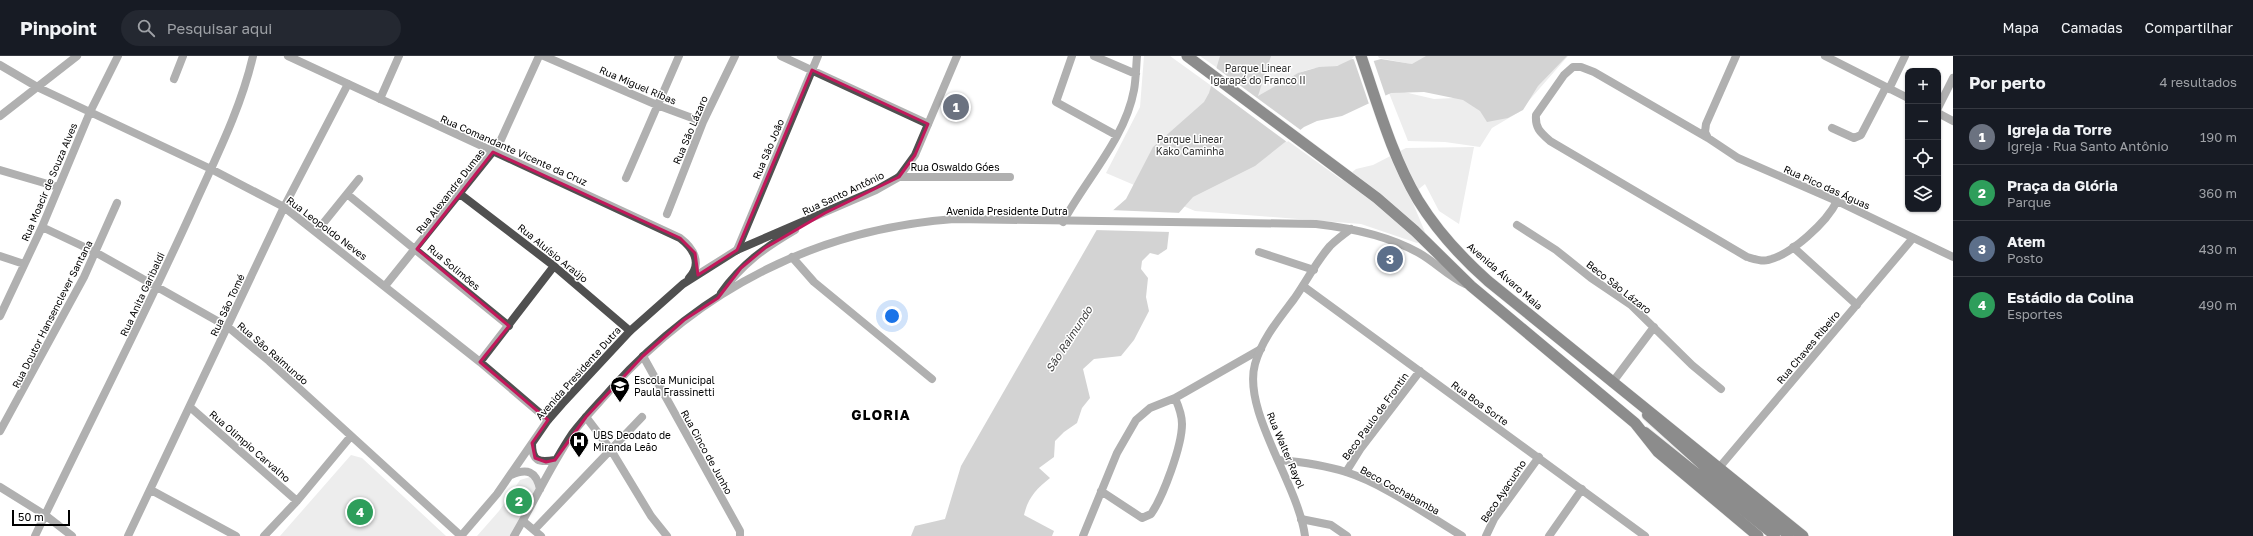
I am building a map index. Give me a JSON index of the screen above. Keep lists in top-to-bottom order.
{
  "streets": {
    "highway": ["Avenida Álvaro Maia"],
    "street": [
      "Rua Miguel Ribas",
      "Rua São Lázaro",
      "Rua São João",
      "Rua Comandante Vicente da Cruz",
      "Rua Oswaldo Góes",
      "Rua Moacir de Souza Alves",
      "Rua Pico das Águas",
      "Rua Alexandre Dumas",
      "Rua Santo Antônio",
      "Avenida Presidente Dutra",
      "Rua Leopoldo Neves",
      "Rua Aluísio Araújo",
      "Rua Solimões",
      "Beco São Lázaro",
      "Rua Anita Garibaldi",
      "Rua São Tomé",
      "Rua Doutor Hansenclever Santana",
      "Rua Chaves Ribeiro",
      "Rua São Raimundo",
      "Rua Boa Sorte",
      "Beco Paulo de Frontin",
      "Rua Olimpio Carvalho",
      "Rua Walter Rayol",
      "Rua Cinco de Junho",
      "Beco Cochabamba",
      "Beco Ayacucho"
    ]
  },
  "crossings": [
    ["Rua Miguel Ribas", "Rua São Lázaro"],
    ["Rua São João", "Rua Santo Antônio"],
    ["Rua São João", "Avenida Presidente Dutra"],
    ["Rua Comandante Vicente da Cruz", "Rua Alexandre Dumas"],
    ["Rua Comandante Vicente da Cruz", "Avenida Presidente Dutra"],
    ["Rua Comandante Vicente da Cruz", "Rua São Tomé"],
    ["Rua Oswaldo Góes", "Rua Santo Antônio"],
    ["Rua Moacir de Souza Alves", "Rua Leopoldo Neves"],
    ["Rua Moacir de Souza Alves", "Rua São Raimundo"],
    ["Rua Pico das Águas", "Rua Chaves Ribeiro"],
    ["Rua Alexandre Dumas", "Rua Leopoldo Neves"],
    ["Rua Alexandre Dumas", "Rua Aluísio Araújo"],
    ["Rua Alexandre Dumas", "Rua Solimões"],
    ["Rua Santo Antônio", "Avenida Presidente Dutra"],
    ["Avenida Presidente Dutra", "Rua Leopoldo Neves"],
    ["Avenida Presidente Dutra", "Rua Aluísio Araújo"],
    ["Avenida Presidente Dutra", "Rua São Raimundo"],
    ["Avenida Presidente Dutra", "Rua Walter Rayol"],
    ["Avenida Presidente Dutra", "Rua Cinco de Junho"],
    ["Rua Leopoldo Neves", "Rua Anita Garibaldi"],
    ["Rua Leopoldo Neves", "Rua São Tomé"],
    ["Avenida Álvaro Maia", "Rua Chaves Ribeiro"],
    ["Rua Anita Garibaldi", "Rua São Raimundo"],
    ["Rua São Tomé", "Rua São Raimundo"],
    ["Rua São Tomé", "Rua Olimpio Carvalho"],
    ["Rua Doutor Hansenclever Santana", "Rua São Raimundo"],
    ["Rua Boa Sorte", "Beco Paulo de Frontin"],
    ["Rua Boa Sorte", "Rua Walter Rayol"],
    ["Rua Boa Sorte", "Beco Ayacucho"],
    ["Beco Paulo de Frontin", "Beco Cochabamba"],
    ["Rua Walter Rayol", "Beco Cochabamba"]
  ],
  "districts": ["GLORIA"],
  "water": ["São Raimundo"],
  "parks": ["Parque Linear Igarapé do Franco II", "Parque Linear Kako Caminha"],
  "places": {
    "school or university": ["Escola Municipal Paula Frassinetti"],
    "hospital": ["UBS Deodato de Miranda Leão"]
  },
  "scale_bar": "50 m",
  "page": {
    "header": "Pinpoint",
    "search": "Pesquisar aqui",
    "nav": ["Mapa", "Camadas", "Compartilhar"],
    "heading": ["Por perto", "4 resultados"],
    "map_buttons": ["+", "−"],
    "pins": [
      "1",
      "3",
      "2",
      "4"
    ],
    "list": [
      {
        "mark": "1",
        "name": "Igreja da Torre",
        "note": "Igreja · Rua Santo Antônio",
        "value": "190 m"
      },
      {
        "mark": "2",
        "name": "Praça da Glória",
        "note": "Parque",
        "value": "360 m"
      },
      {
        "mark": "3",
        "name": "Atem",
        "note": "Posto",
        "value": "430 m"
      },
      {
        "mark": "4",
        "name": "Estádio da Colina",
        "note": "Esportes",
        "value": "490 m"
      }
    ],
    "scale": "50 m"
  }
}
